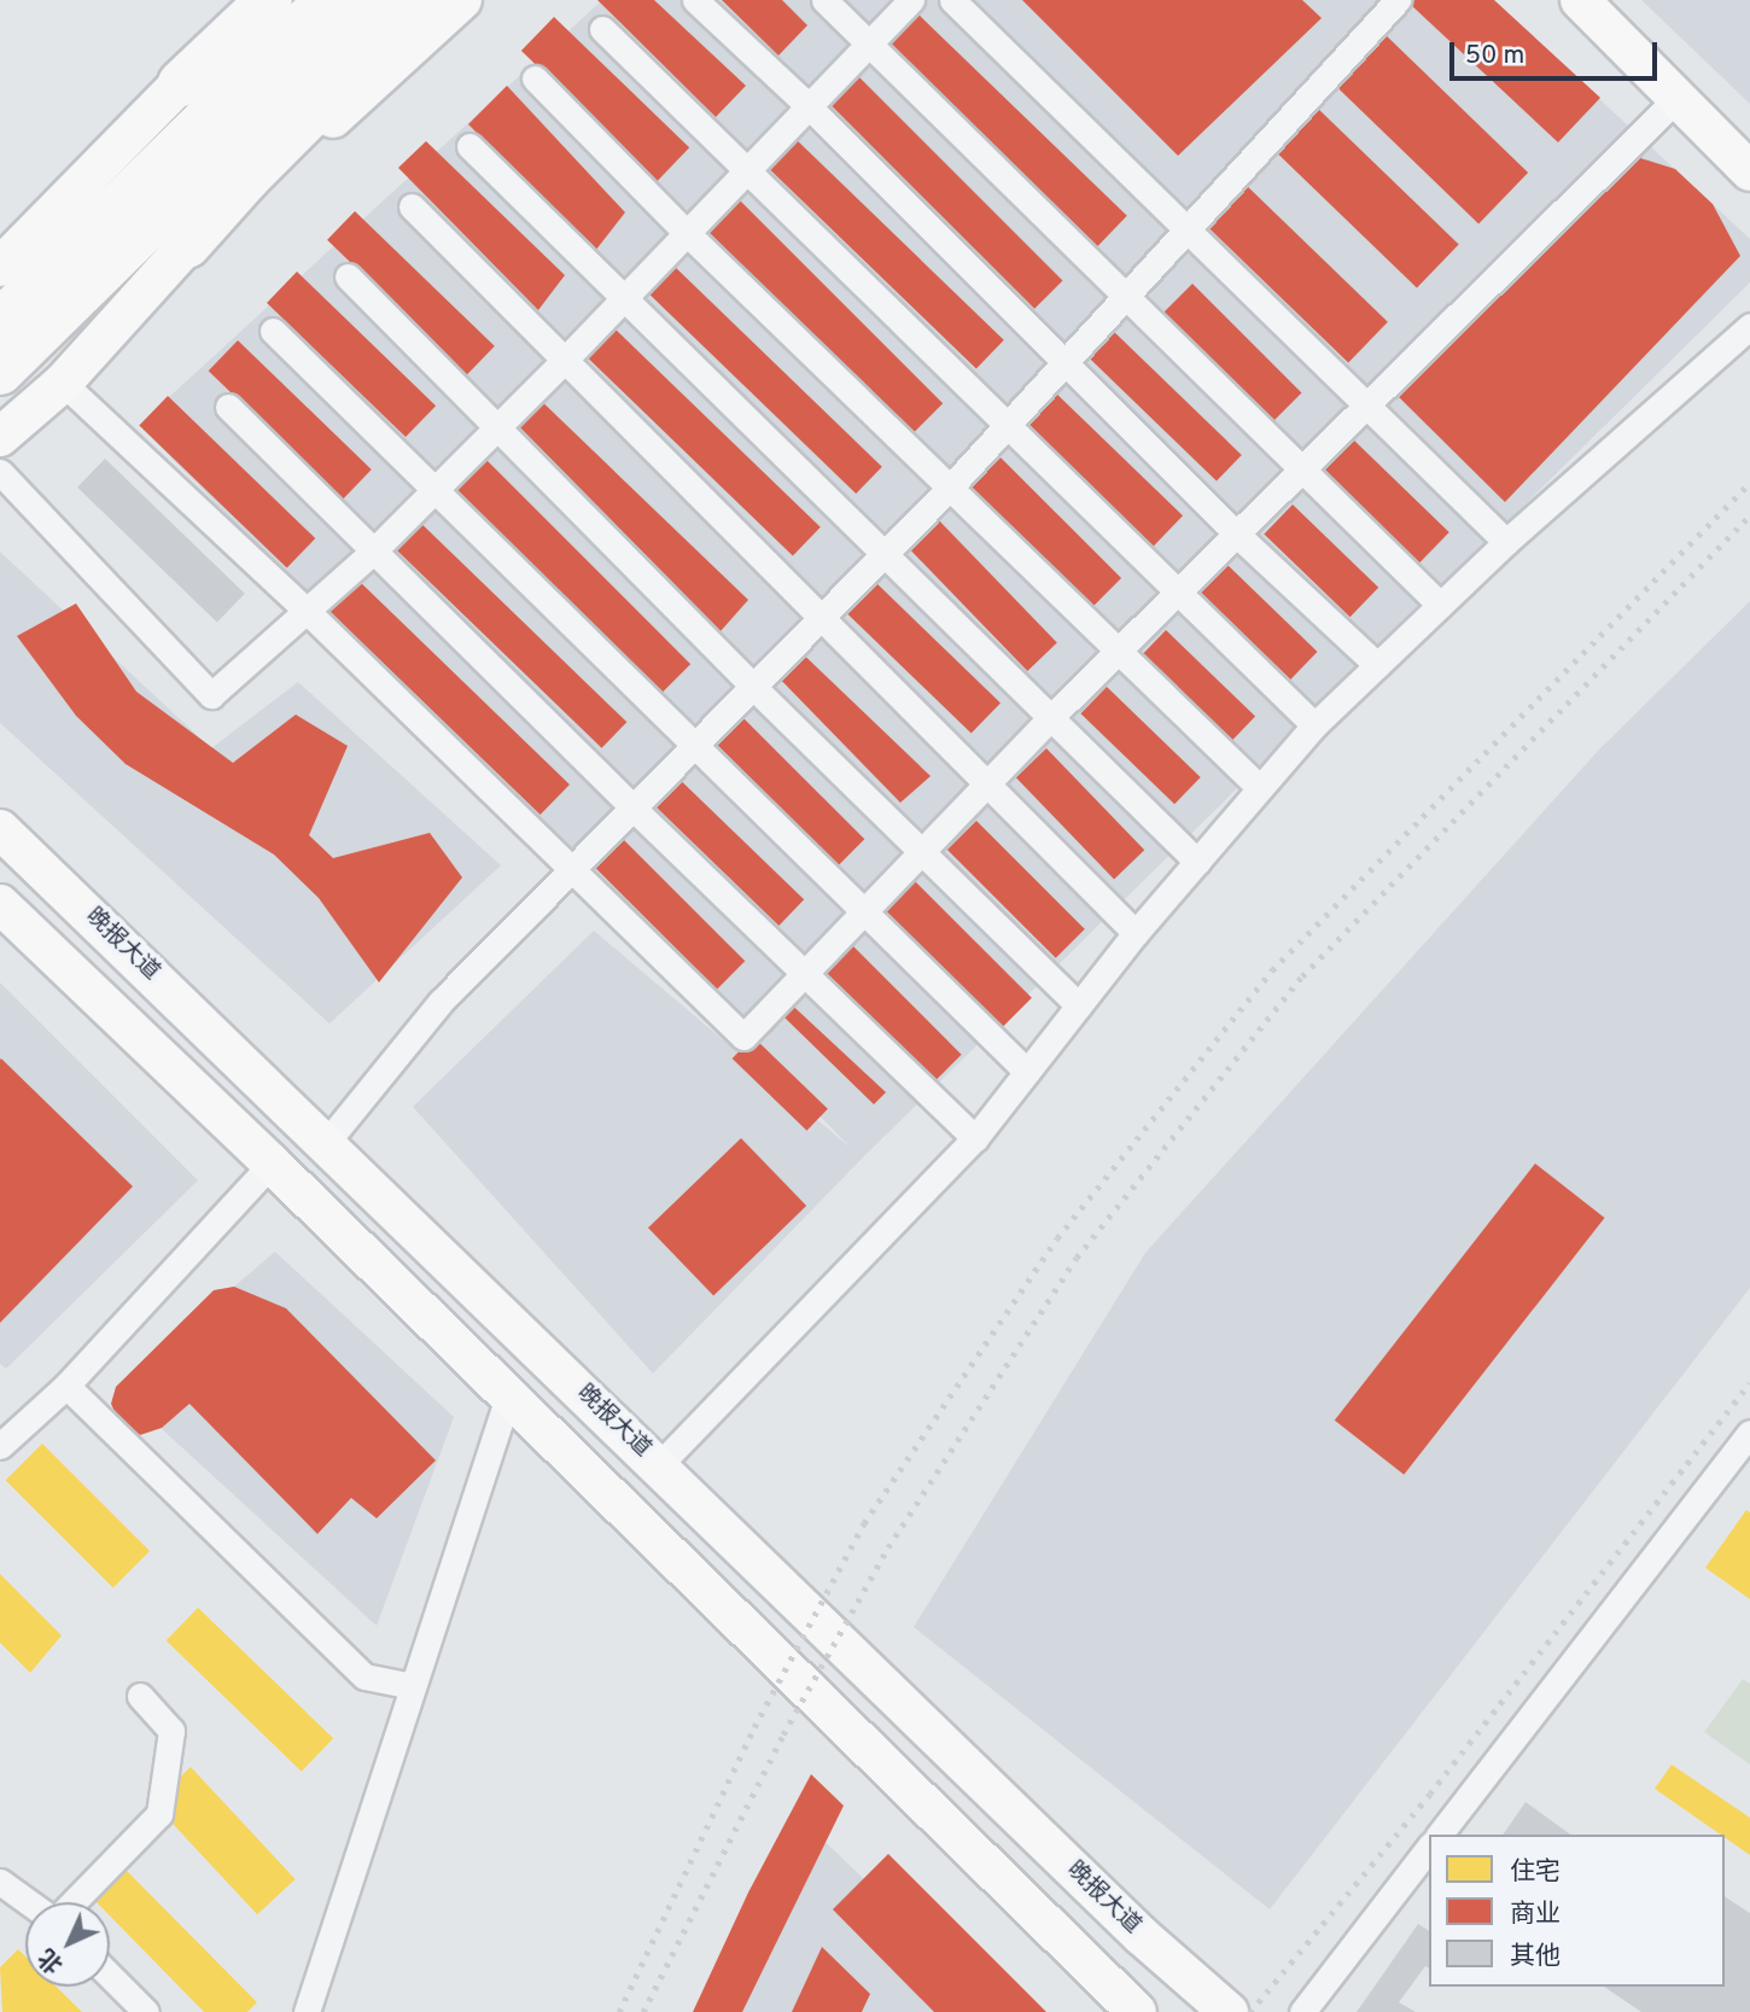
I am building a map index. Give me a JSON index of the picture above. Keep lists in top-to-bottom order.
{
  "streets": {
    "main road": ["晚报大道"]
  },
  "legend": ["住宅", "商业", "其他"],
  "scale_bar": "50 m",
  "north": "bottom left"
}
